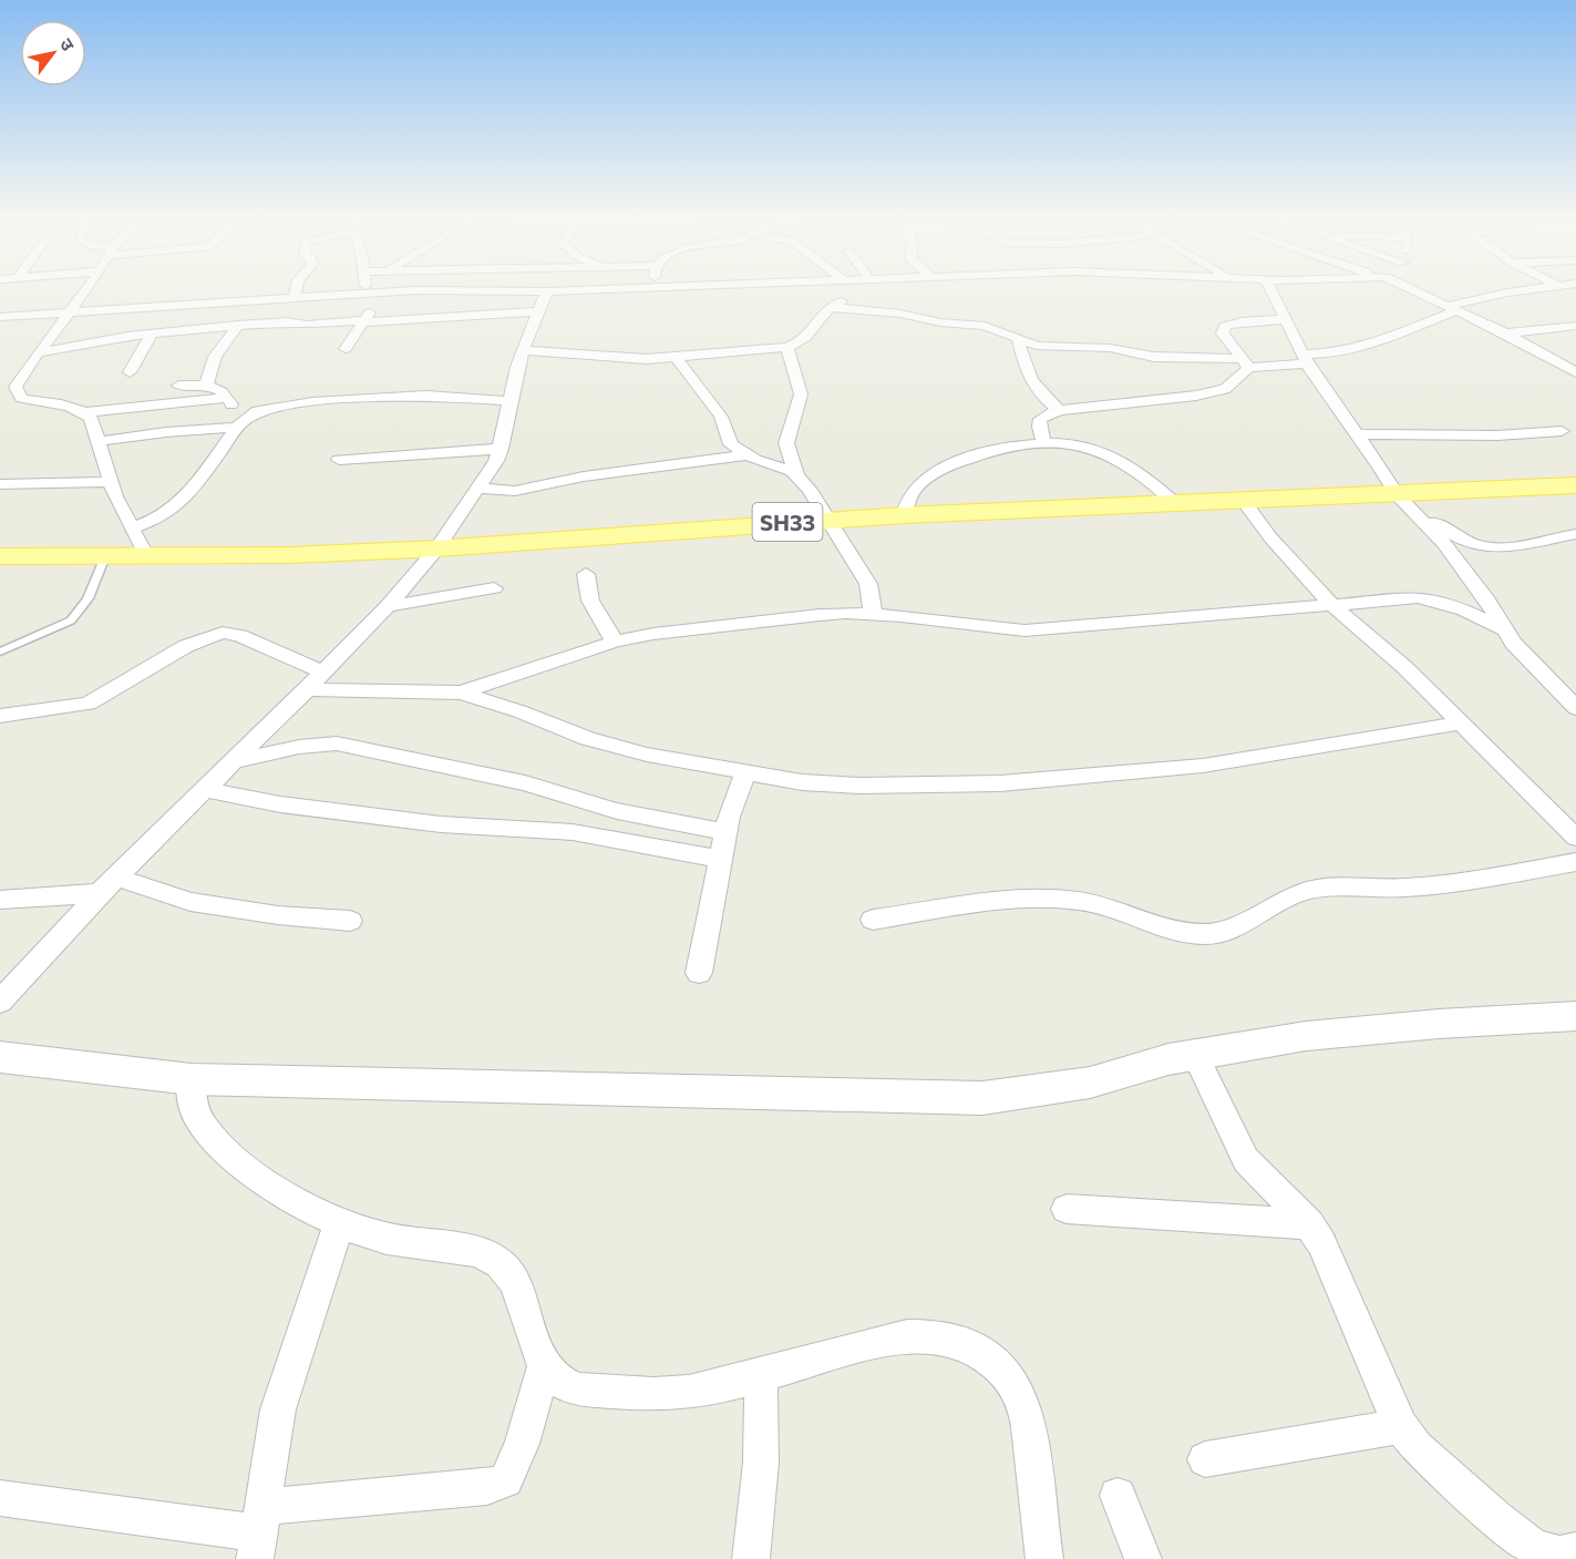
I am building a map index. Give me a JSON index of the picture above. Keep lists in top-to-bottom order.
{
  "streets": {
    "main road": ["SH33"]
  },
  "north": "top right"
}
